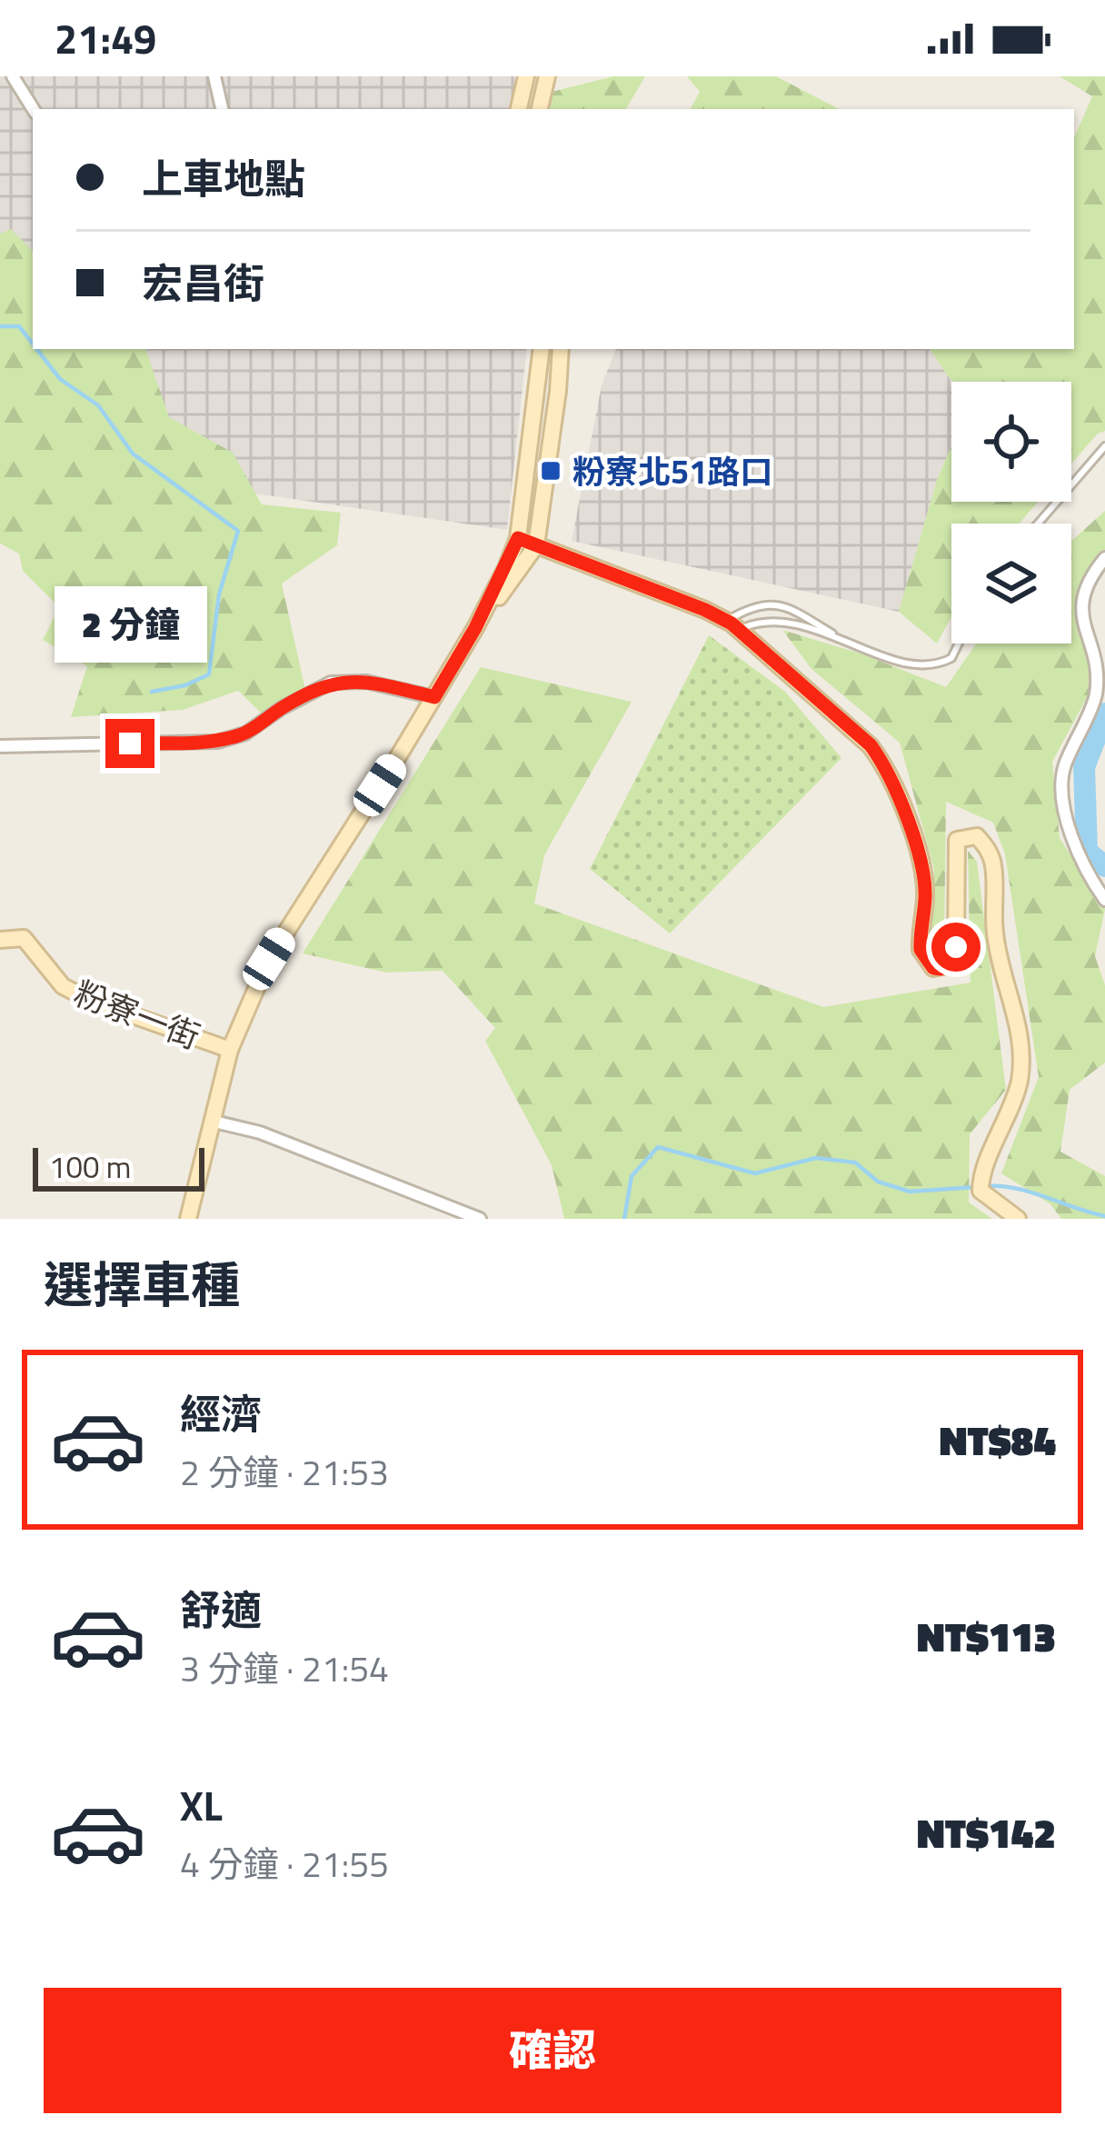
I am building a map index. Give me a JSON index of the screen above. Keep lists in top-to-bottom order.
{
  "streets": {
    "street": ["粉寮一街"]
  },
  "places": {
    "transit": ["粉寮北51路口"]
  },
  "scale_bar": "100 m",
  "page": {
    "status": "21:49",
    "banner": ["上車地點", "宏昌街"],
    "bubble": "2 分鐘",
    "scale": "100 m",
    "heading": "選擇車種",
    "list": [
      {
        "name": "經濟",
        "note": "2 分鐘 · 21:53",
        "value": "NT$84"
      },
      {
        "name": "舒適",
        "note": "3 分鐘 · 21:54",
        "value": "NT$113"
      },
      {
        "name": "XL",
        "note": "4 分鐘 · 21:55",
        "value": "NT$142"
      }
    ],
    "buttons": "確認"
  }
}
